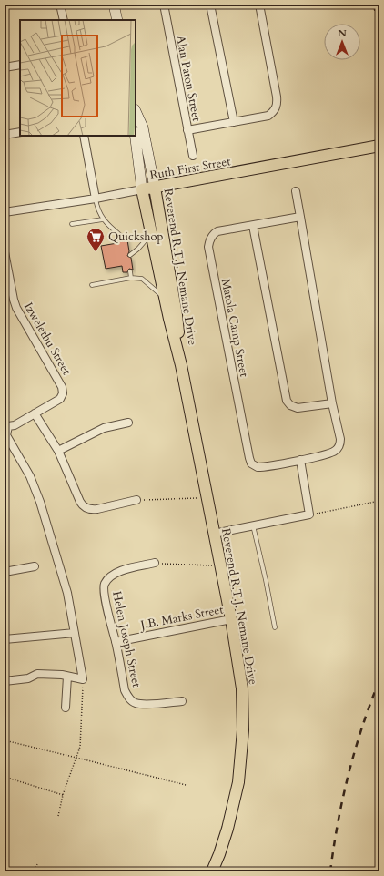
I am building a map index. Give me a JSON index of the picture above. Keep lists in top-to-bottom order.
{
  "streets": {
    "main road": ["Ruth First Street", "Reverend R.T.J. Nemane Drive"],
    "street": [
      "Alan Paton Street",
      "Matola Camp Street",
      "Izwelethu Street",
      "J.B. Marks Street",
      "Helen Joseph Street"
    ]
  },
  "crossings": [
    ["Ruth First Street", "Reverend R.T.J. Nemane Drive"],
    ["Reverend R.T.J. Nemane Drive", "J.B. Marks Street"],
    ["J.B. Marks Street", "Helen Joseph Street"]
  ],
  "places": {
    "supermarket": ["Quickshop"]
  },
  "north": "top"
}
